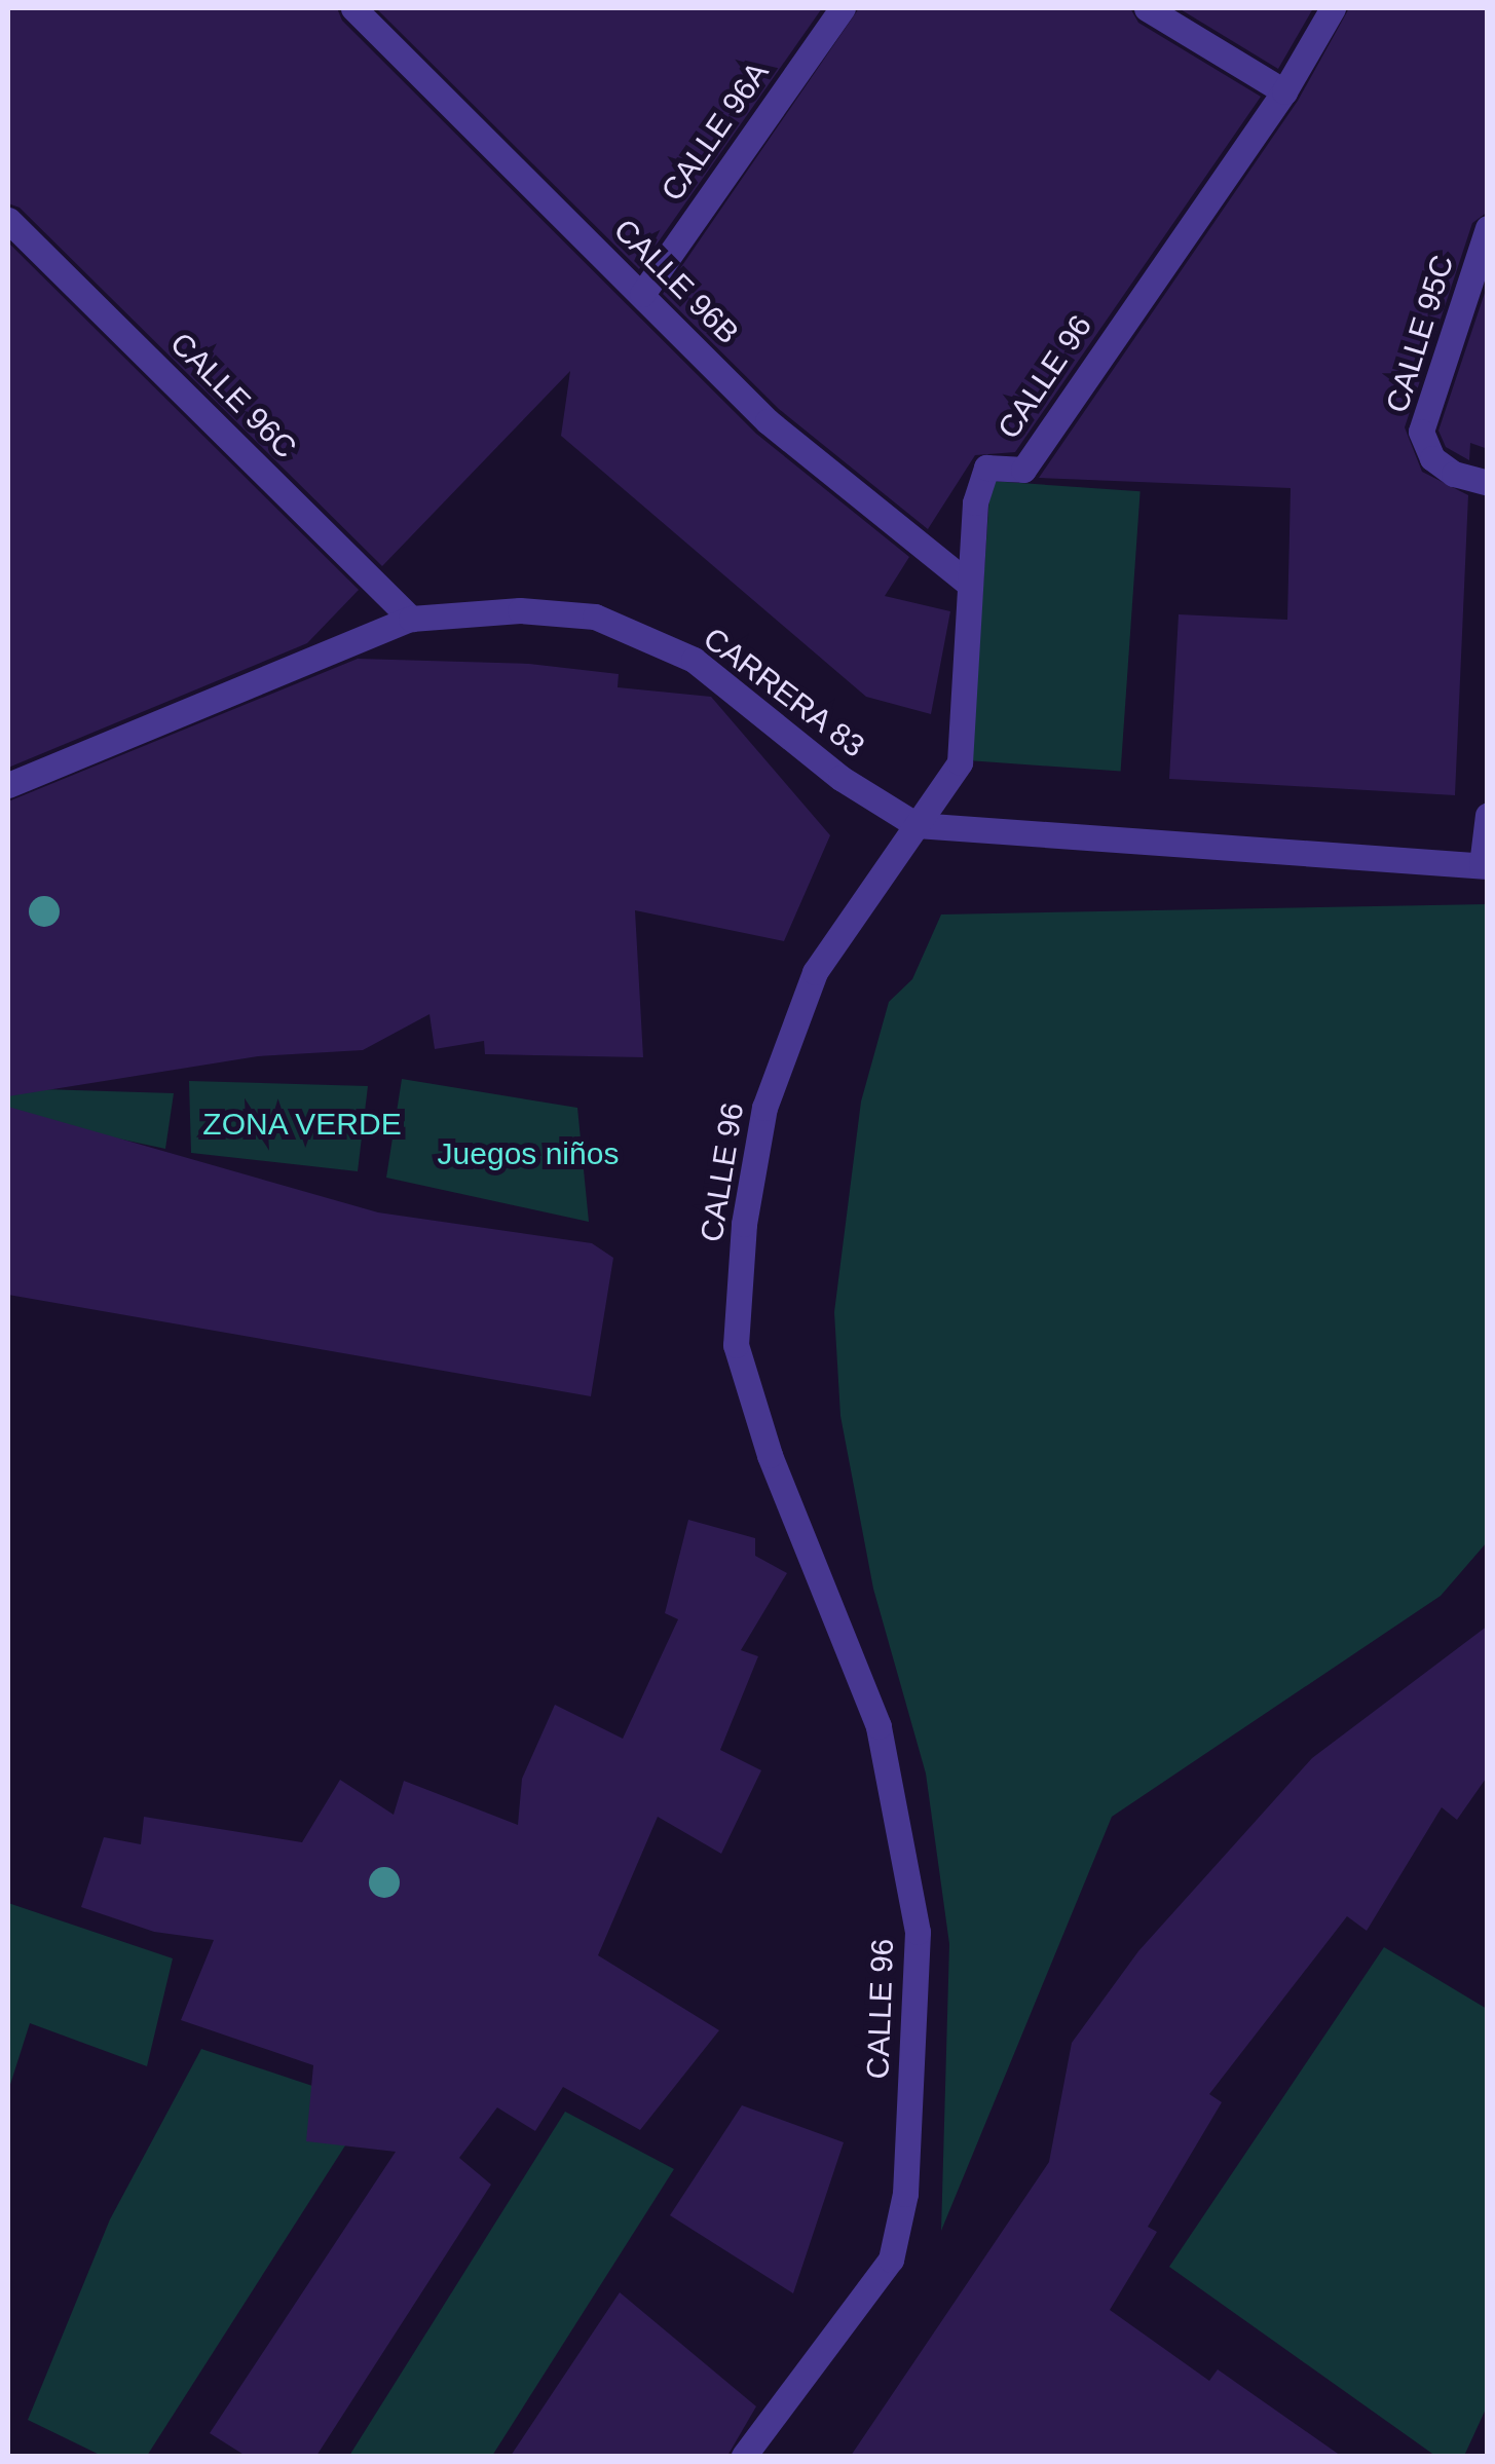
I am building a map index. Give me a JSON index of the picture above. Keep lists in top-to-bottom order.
{
  "streets": {
    "street": [
      "CALLE 96A",
      "CALLE 96B",
      "CALLE 95C",
      "CALLE 96",
      "CALLE 96C",
      "CARRERA 83"
    ]
  },
  "crossings": [
    ["CALLE 96A", "CALLE 96B"],
    ["CALLE 96B", "CALLE 96"],
    ["CALLE 96", "CARRERA 83"],
    ["CALLE 96C", "CARRERA 83"]
  ],
  "parks": ["ZONA VERDE", "Juegos niños"]
}
